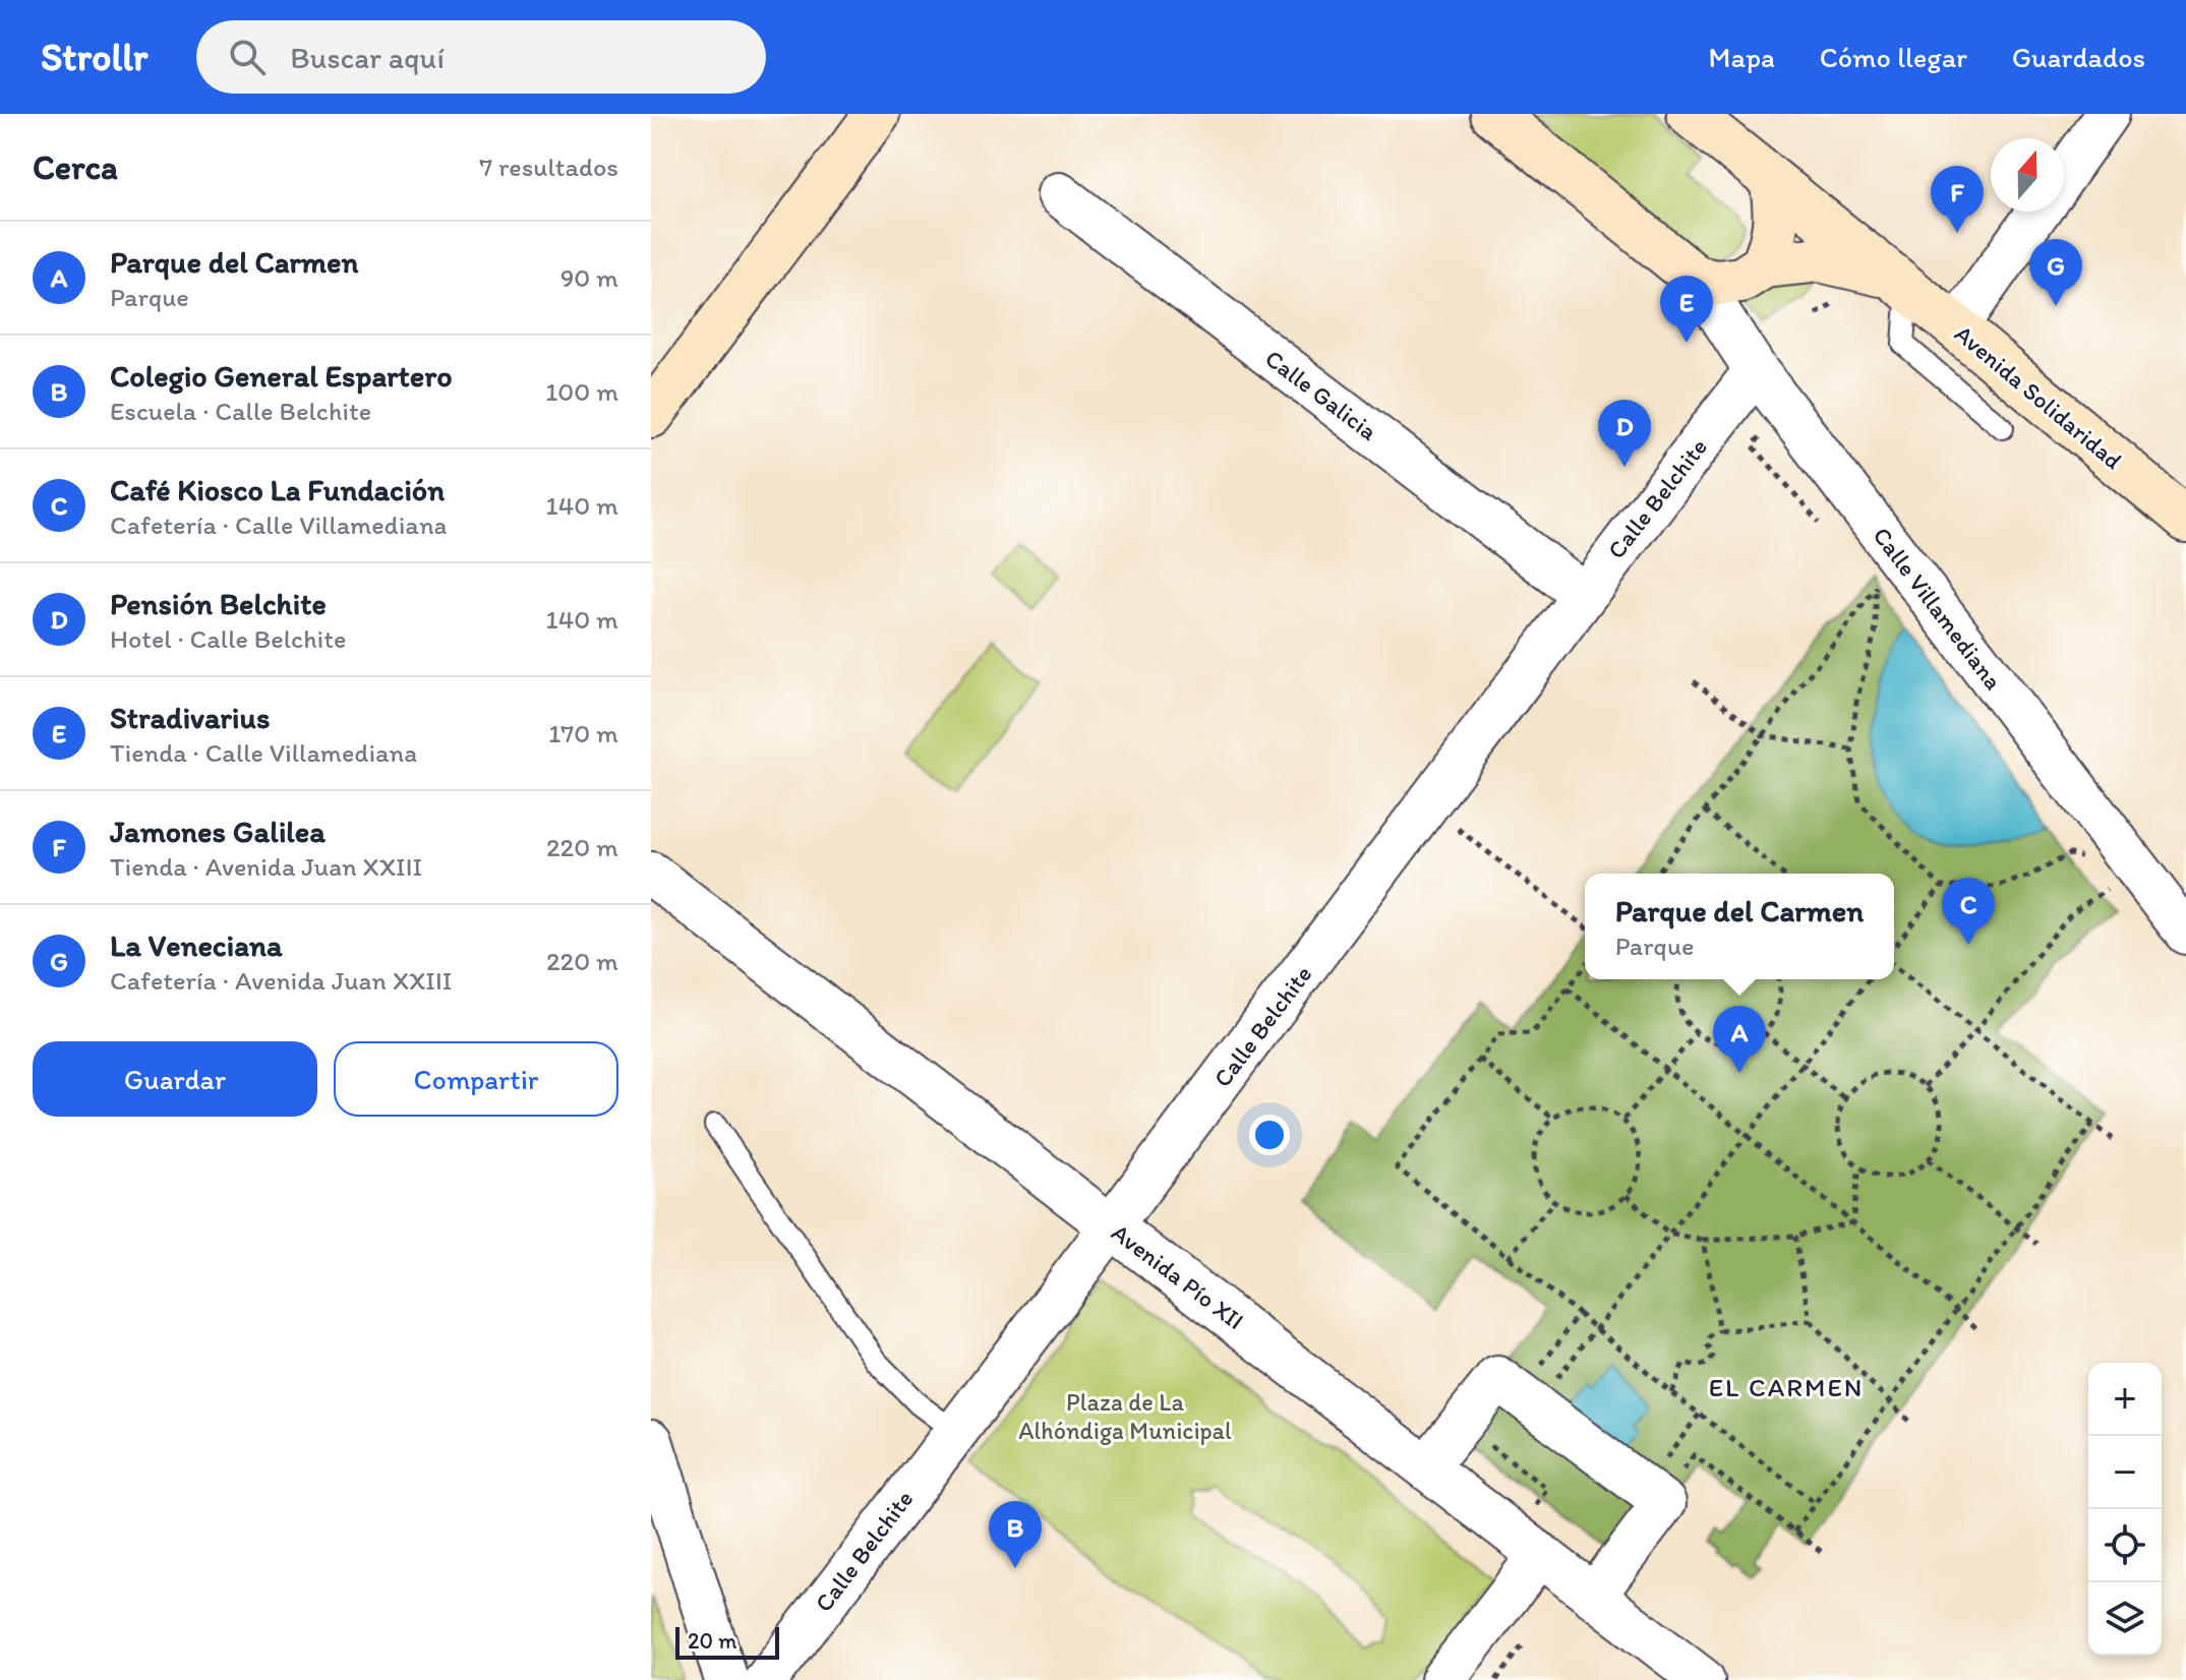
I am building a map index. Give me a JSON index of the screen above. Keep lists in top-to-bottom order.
{
  "streets": {
    "main road": ["Avenida Solidaridad"],
    "street": [
      "Calle Galicia",
      "Calle Belchite",
      "Calle Villamediana",
      "Avenida Pío XII"
    ]
  },
  "crossings": [
    ["Calle Galicia", "Calle Belchite"],
    ["Avenida Solidaridad", "Calle Villamediana"],
    ["Calle Belchite", "Calle Villamediana"],
    ["Calle Belchite", "Avenida Pío XII"]
  ],
  "districts": ["EL CARMEN"],
  "parks": ["Plaza de La Alhóndiga Municipal"],
  "scale_bar": "20 m",
  "north": "top",
  "page": {
    "header": "Strollr",
    "search": "Buscar aquí",
    "nav": ["Mapa", "Cómo llegar", "Guardados"],
    "heading": ["Cerca", "7 resultados"],
    "pins": [
      "F",
      "G",
      "E",
      "D",
      "C",
      "A",
      "B"
    ],
    "list": [
      {
        "mark": "A",
        "name": "Parque del Carmen",
        "note": "Parque",
        "value": "90 m"
      },
      {
        "mark": "B",
        "name": "Colegio General Espartero",
        "note": "Escuela · Calle Belchite",
        "value": "100 m"
      },
      {
        "mark": "C",
        "name": "Café Kiosco La Fundación",
        "note": "Cafetería · Calle Villamediana",
        "value": "140 m"
      },
      {
        "mark": "D",
        "name": "Pensión Belchite",
        "note": "Hotel · Calle Belchite",
        "value": "140 m"
      },
      {
        "mark": "E",
        "name": "Stradivarius",
        "note": "Tienda · Calle Villamediana",
        "value": "170 m"
      },
      {
        "mark": "F",
        "name": "Jamones Galilea",
        "note": "Tienda · Avenida Juan XXIII",
        "value": "220 m"
      },
      {
        "mark": "G",
        "name": "La Veneciana",
        "note": "Cafetería · Avenida Juan XXIII",
        "value": "220 m"
      }
    ],
    "popup": ["Parque del Carmen", "Parque"],
    "buttons": ["Guardar", "Compartir"],
    "map_buttons": ["+", "−"],
    "scale": "20 m"
  }
}
